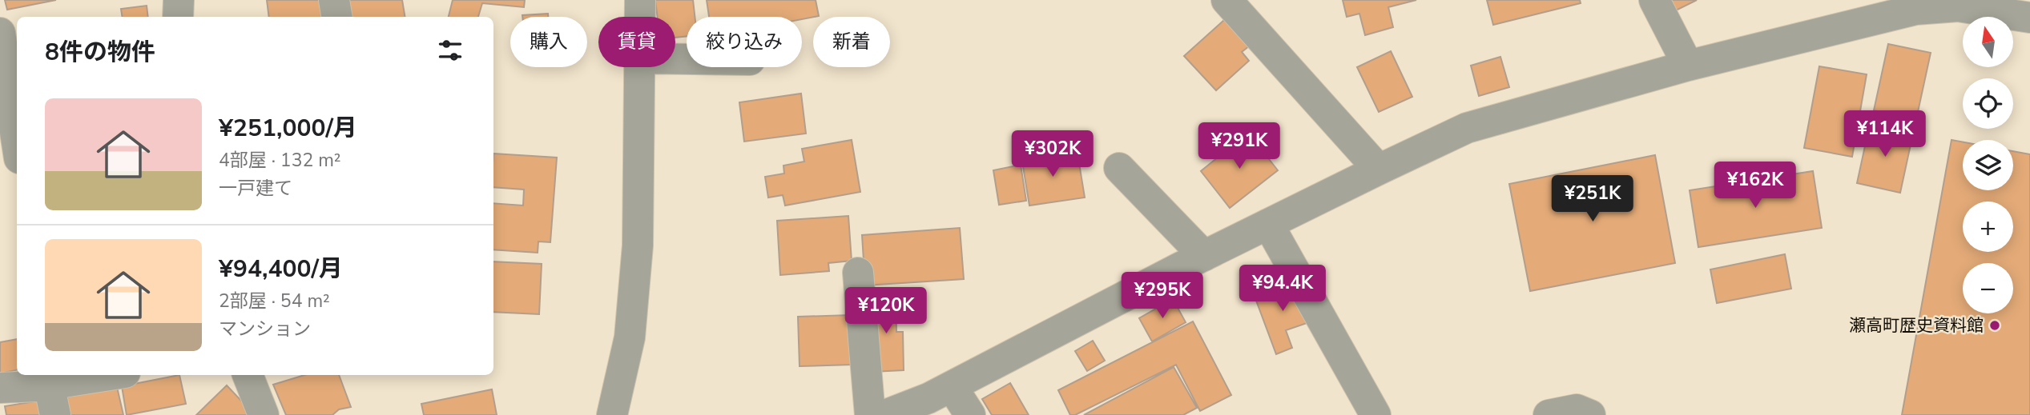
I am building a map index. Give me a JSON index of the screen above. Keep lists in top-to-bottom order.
{
  "places": ["瀬高町歴史資料館"],
  "north": "top",
  "page": {
    "map_buttons": ["+", "−"],
    "chip": [
      "購入",
      "賃貸",
      "絞り込み",
      "新着"
    ],
    "heading": "8件の物件",
    "list": [
      {
        "name": "¥251,000/月",
        "note": "4部屋 · 132 m² · 一戸建て"
      },
      {
        "name": "¥94,400/月",
        "note": "2部屋 · 54 m² · マンション"
      }
    ],
    "price": [
      "¥114K",
      "¥291K",
      "¥302K",
      "¥162K",
      "¥251K",
      "¥94.4K",
      "¥295K",
      "¥120K"
    ]
  }
}
